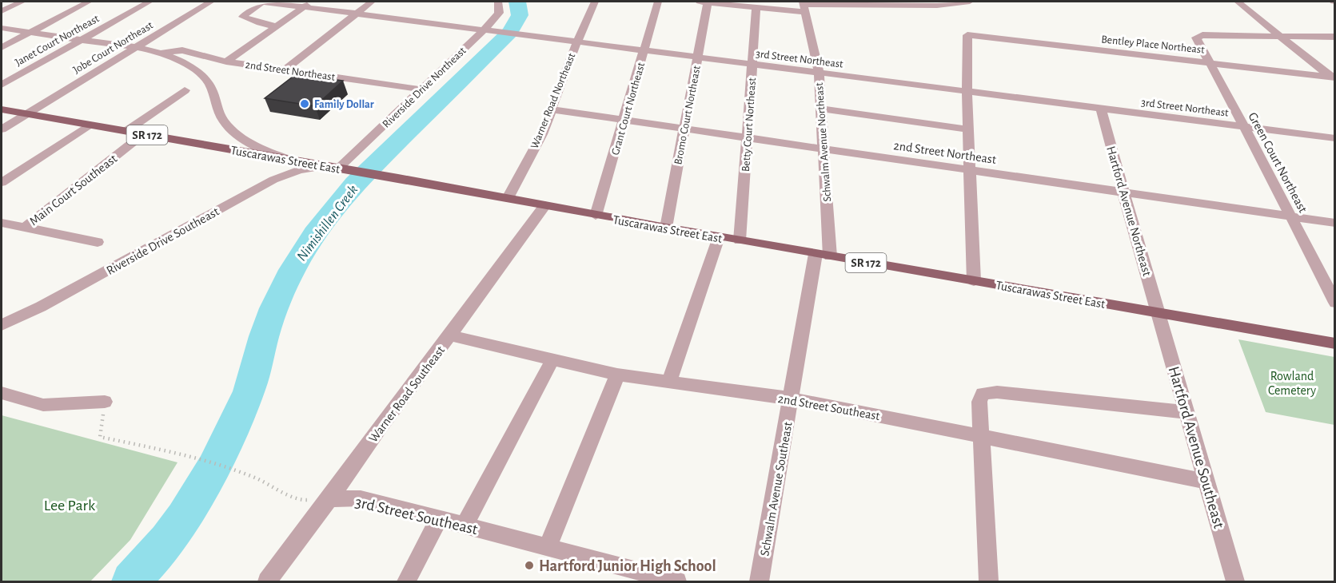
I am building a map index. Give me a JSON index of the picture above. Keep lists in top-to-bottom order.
{
  "streets": {
    "main road": ["SR 172", "Tuscarawas Street East"],
    "street": [
      "Janet Court Northeast",
      "Bentley Place Northeast",
      "Jobe Court Northeast",
      "3rd Street Northeast",
      "2nd Street Northeast",
      "Riverside Drive Northeast",
      "Warner Road Northeast",
      "Grant Court Northeast",
      "Bromo Court Northeast",
      "Betty Court Northeast",
      "Schwalm Avenue Northeast",
      "Green Court Northeast",
      "Main Court Southeast",
      "Hartford Avenue Northeast",
      "Riverside Drive Southeast",
      "Warner Road Southeast",
      "2nd Street Southeast",
      "Hartford Avenue Southeast",
      "Schwalm Avenue Southeast",
      "3rd Street Southeast"
    ]
  },
  "crossings": [
    ["Janet Court Northeast", "2nd Street Northeast"],
    ["Bentley Place Northeast", "3rd Street Northeast"],
    ["Bentley Place Northeast", "Green Court Northeast"],
    ["Jobe Court Northeast", "2nd Street Northeast"],
    ["Jobe Court Northeast", "Tuscarawas Street East"],
    ["3rd Street Northeast", "Riverside Drive Northeast"],
    ["3rd Street Northeast", "Warner Road Northeast"],
    ["3rd Street Northeast", "Grant Court Northeast"],
    ["3rd Street Northeast", "Bromo Court Northeast"],
    ["3rd Street Northeast", "Betty Court Northeast"],
    ["3rd Street Northeast", "Schwalm Avenue Northeast"],
    ["3rd Street Northeast", "Green Court Northeast"],
    ["3rd Street Northeast", "Hartford Avenue Northeast"],
    ["2nd Street Northeast", "Riverside Drive Northeast"],
    ["2nd Street Northeast", "Warner Road Northeast"],
    ["2nd Street Northeast", "Grant Court Northeast"],
    ["2nd Street Northeast", "Bromo Court Northeast"],
    ["2nd Street Northeast", "Betty Court Northeast"],
    ["2nd Street Northeast", "Schwalm Avenue Northeast"],
    ["2nd Street Northeast", "Tuscarawas Street East"],
    ["2nd Street Northeast", "Green Court Northeast"],
    ["2nd Street Northeast", "Hartford Avenue Northeast"],
    ["Riverside Drive Northeast", "Tuscarawas Street East"],
    ["Riverside Drive Northeast", "Riverside Drive Southeast"],
    ["Warner Road Northeast", "Tuscarawas Street East"],
    ["Grant Court Northeast", "Tuscarawas Street East"],
    ["Bromo Court Northeast", "Tuscarawas Street East"],
    ["Betty Court Northeast", "Tuscarawas Street East"],
    ["Schwalm Avenue Northeast", "Tuscarawas Street East"],
    ["Schwalm Avenue Northeast", "Schwalm Avenue Southeast"],
    ["Tuscarawas Street East", "Main Court Southeast"],
    ["Tuscarawas Street East", "Hartford Avenue Northeast"],
    ["Tuscarawas Street East", "Riverside Drive Southeast"],
    ["Tuscarawas Street East", "Warner Road Southeast"],
    ["Tuscarawas Street East", "Hartford Avenue Southeast"],
    ["Tuscarawas Street East", "Schwalm Avenue Southeast"],
    ["Hartford Avenue Northeast", "Hartford Avenue Southeast"],
    ["Warner Road Southeast", "2nd Street Southeast"],
    ["Warner Road Southeast", "3rd Street Southeast"],
    ["2nd Street Southeast", "Hartford Avenue Southeast"],
    ["2nd Street Southeast", "Schwalm Avenue Southeast"]
  ],
  "water": ["Nimishillen Creek"],
  "parks": ["Rowland Cemetery", "Lee Park"],
  "places": ["Family Dollar", "Hartford Junior High School"]
}
